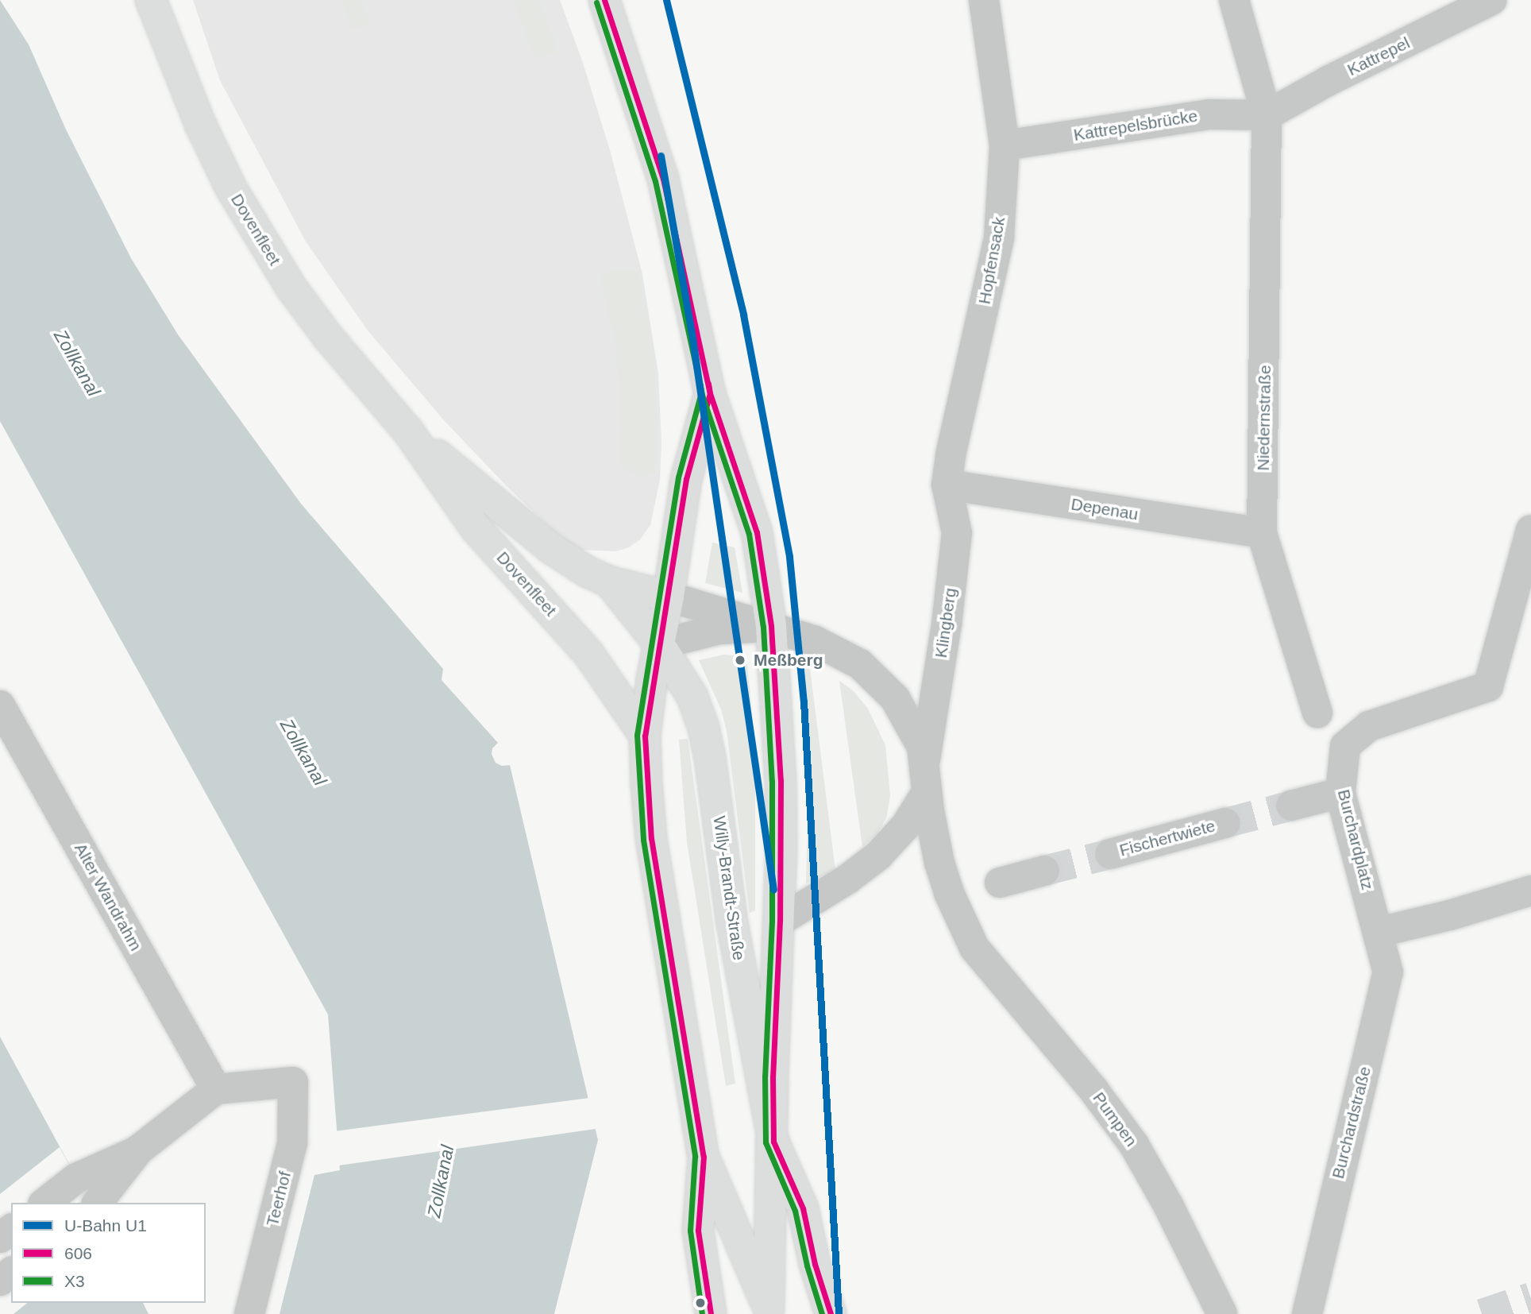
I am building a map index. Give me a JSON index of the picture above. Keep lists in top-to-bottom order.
{
  "streets": {
    "main road": ["Dovenfleet", "Willy-Brandt-Straße"],
    "street": [
      "Kattrepel",
      "Kattrepelsbrücke",
      "Hopfensack",
      "Niedernstraße",
      "Depenau",
      "Klingberg",
      "Fischertwiete",
      "Burchardplatz",
      "Alter Wandrahm",
      "Pumpen",
      "Burchardstraße",
      "Teerhof"
    ]
  },
  "crossings": [
    ["Kattrepel", "Kattrepelsbrücke"],
    ["Kattrepel", "Niedernstraße"],
    ["Kattrepelsbrücke", "Hopfensack"],
    ["Kattrepelsbrücke", "Niedernstraße"],
    ["Dovenfleet", "Willy-Brandt-Straße"],
    ["Hopfensack", "Depenau"],
    ["Hopfensack", "Klingberg"],
    ["Niedernstraße", "Depenau"],
    ["Depenau", "Klingberg"],
    ["Burchardplatz", "Burchardstraße"],
    ["Alter Wandrahm", "Teerhof"]
  ],
  "water": ["Zollkanal"],
  "places": ["Meßberg"],
  "lines": ["metro line U1", "transit line 606", "transit line X3"],
  "legend": ["U-Bahn U1", "606", "X3"]
}
